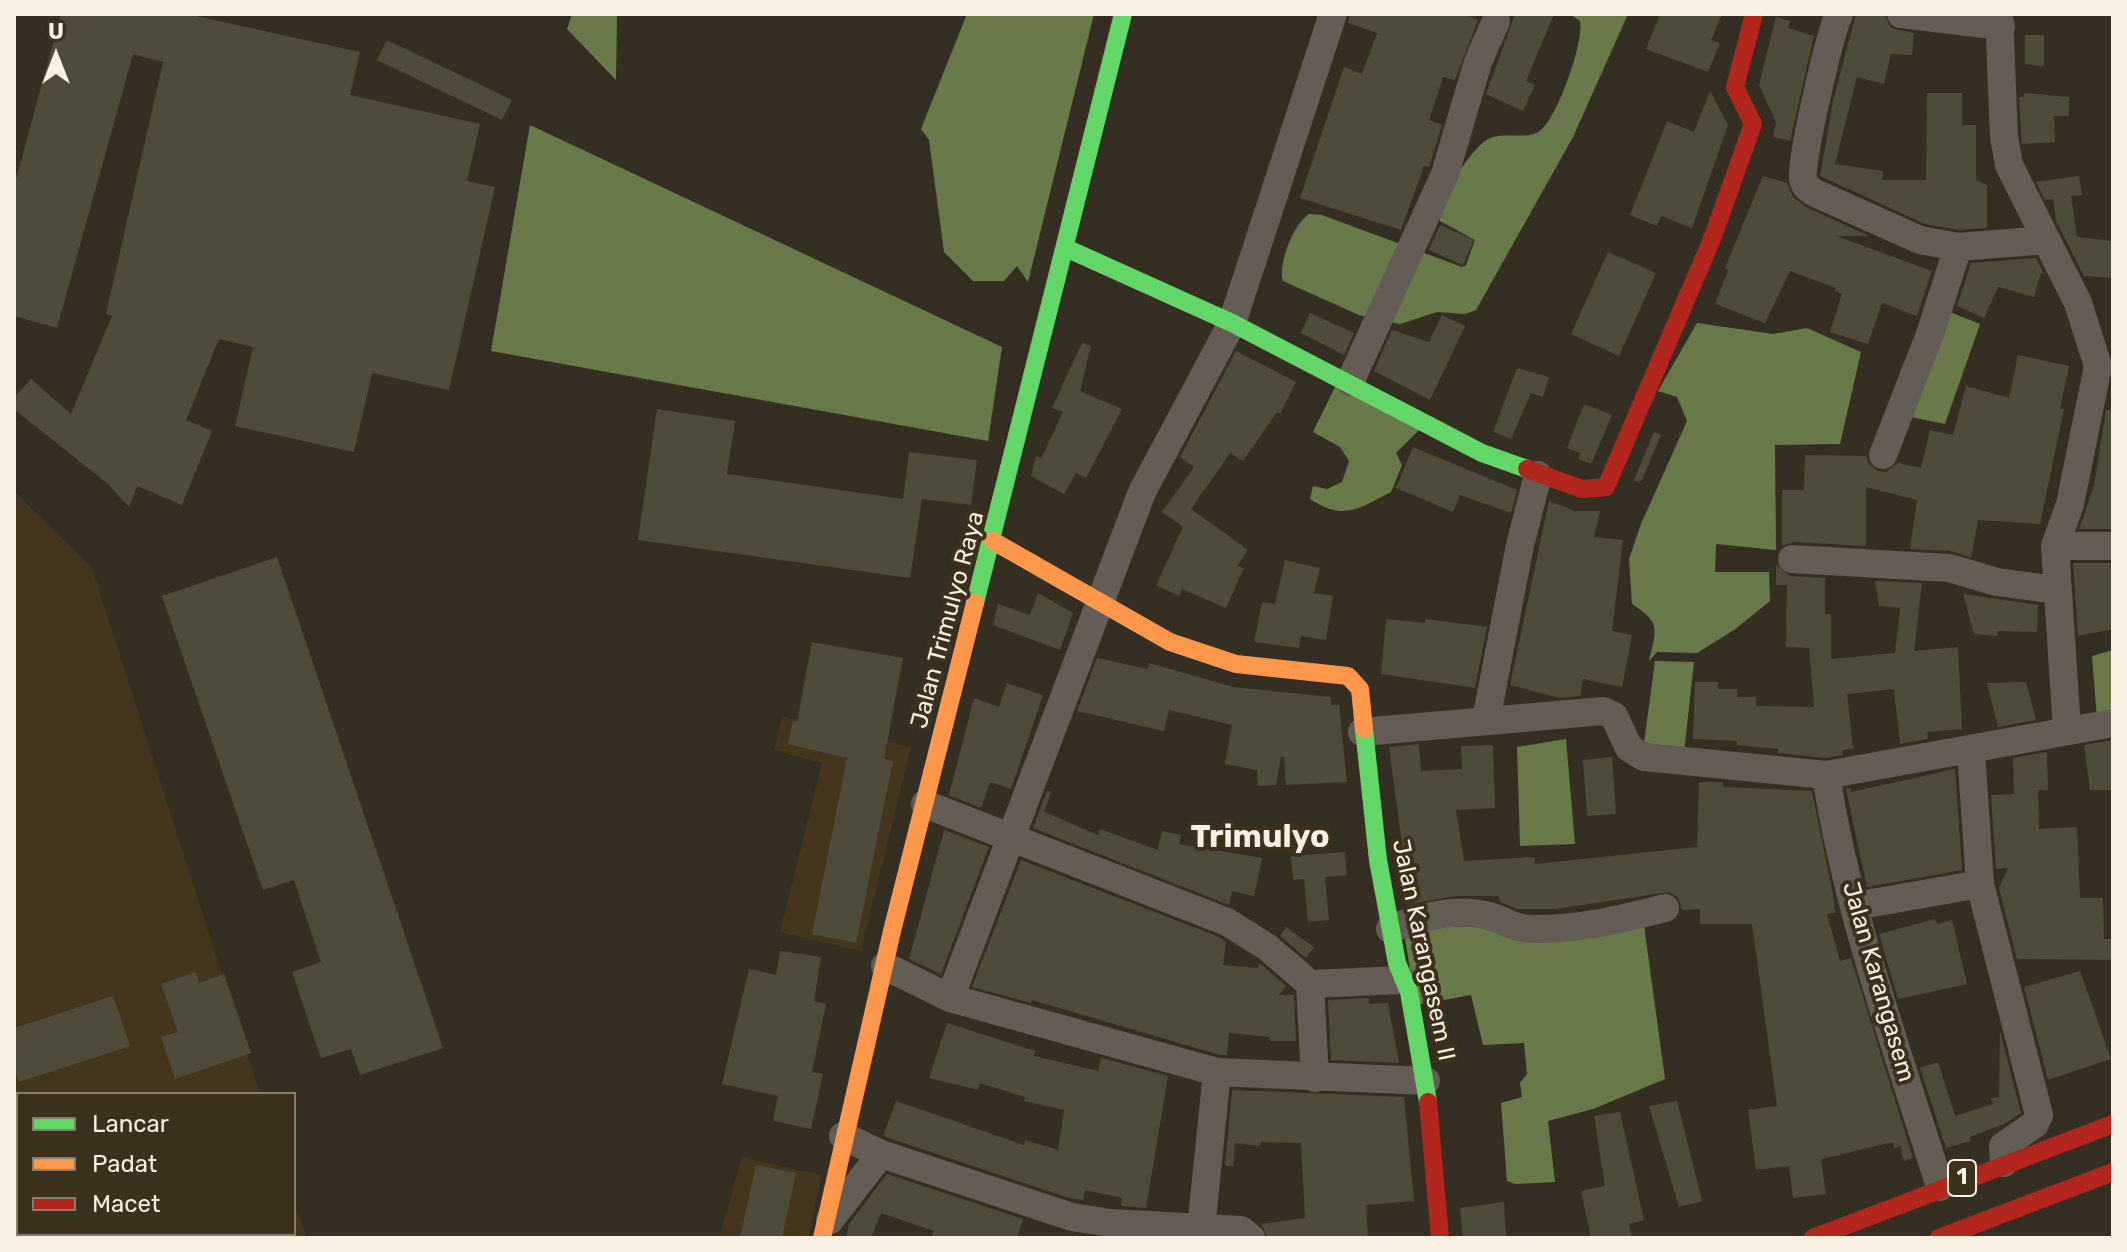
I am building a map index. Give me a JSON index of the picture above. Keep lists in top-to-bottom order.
{
  "streets": {
    "main road": ["Jalan Trimulyo Raya", "Jalan Karangasem II", "1"],
    "street": ["Jalan Karangasem"]
  },
  "crossings": [
    ["Jalan Karangasem", "1"]
  ],
  "districts": ["Trimulyo"],
  "legend": ["Lancar", "Padat", "Macet"],
  "north": "top"
}
